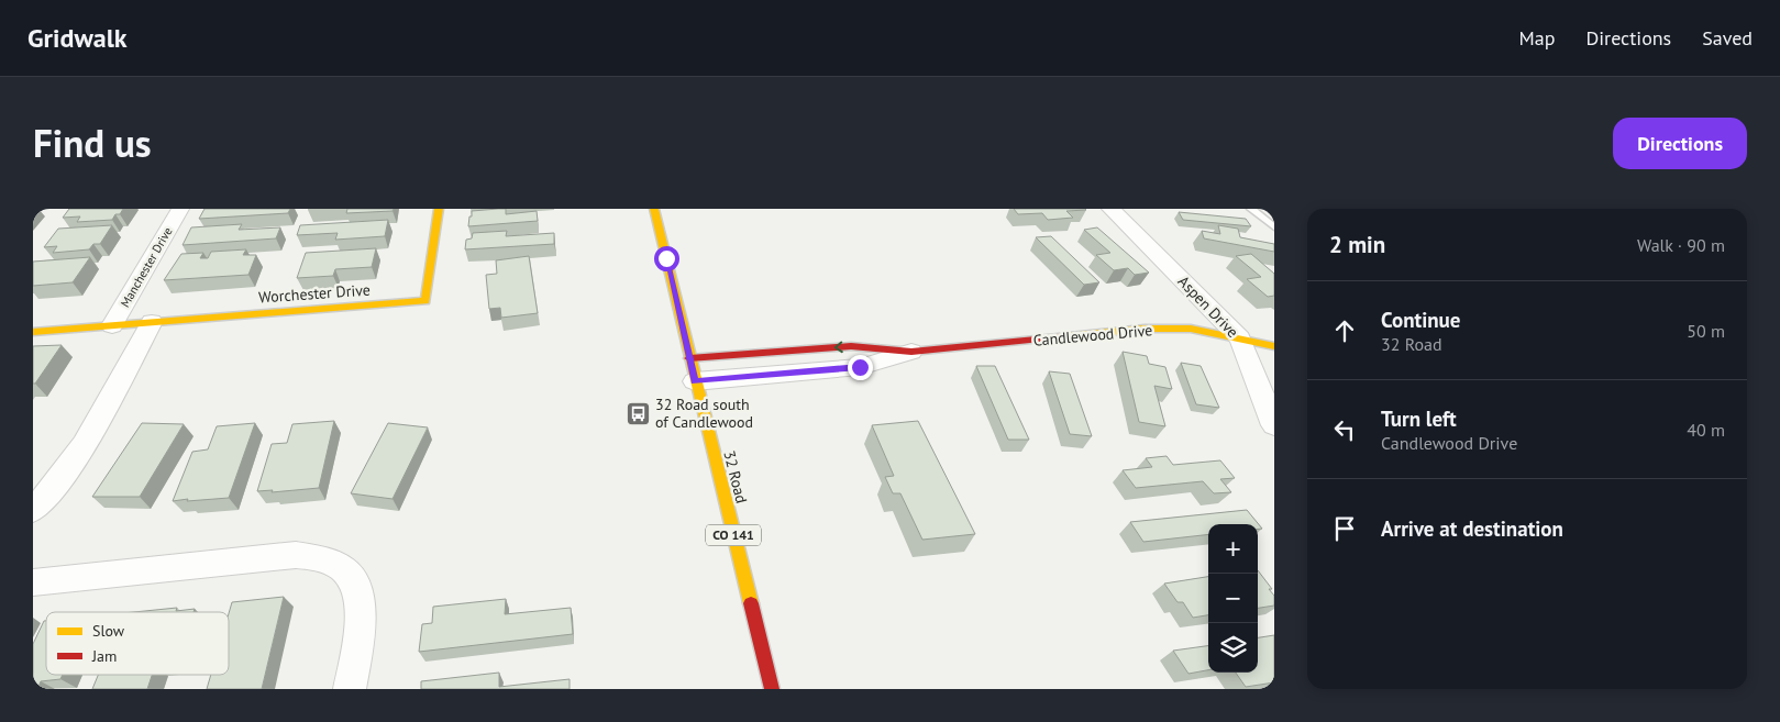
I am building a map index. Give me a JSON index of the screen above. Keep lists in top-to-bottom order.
{
  "streets": {
    "street": [
      "Manchester Drive",
      "Worchester Drive",
      "Aspen Drive",
      "Candlewood Drive",
      "32 Road",
      "CO 141"
    ]
  },
  "crossings": [
    ["Manchester Drive", "Worchester Drive"],
    ["Aspen Drive", "Candlewood Drive"],
    ["Candlewood Drive", "32 Road"]
  ],
  "places": {
    "bus stop": ["32 Road south of Candlewood"]
  },
  "legend": ["Slow", "Jam"],
  "page": {
    "header": "Gridwalk",
    "nav": ["Map", "Directions", "Saved"],
    "title": "Find us",
    "buttons": "Directions",
    "heading": ["2 min", "Walk · 90 m"],
    "list": [
      ["Continue", "32 Road", "50 m"],
      ["Turn left", "Candlewood Drive", "40 m"],
      "Arrive at destination"
    ],
    "map_buttons": ["+", "−"]
  }
}
